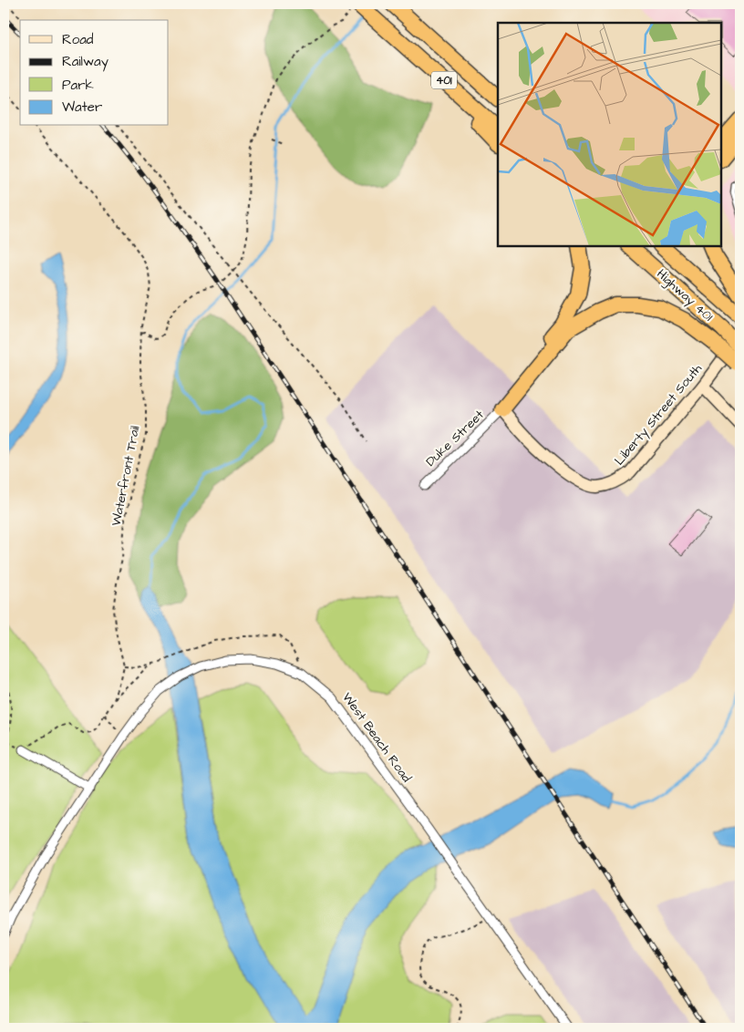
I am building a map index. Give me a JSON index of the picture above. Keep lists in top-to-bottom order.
{
  "streets": {
    "highway": ["401", "Highway 401"],
    "main road": ["Liberty Street South"],
    "street": ["Duke Street", "West Beach Road"],
    "path": ["Waterfront Trail"]
  },
  "crossings": [
    ["Liberty Street South", "Duke Street"]
  ],
  "legend": [
    "Road",
    "Railway",
    "Park",
    "Water"
  ]
}
